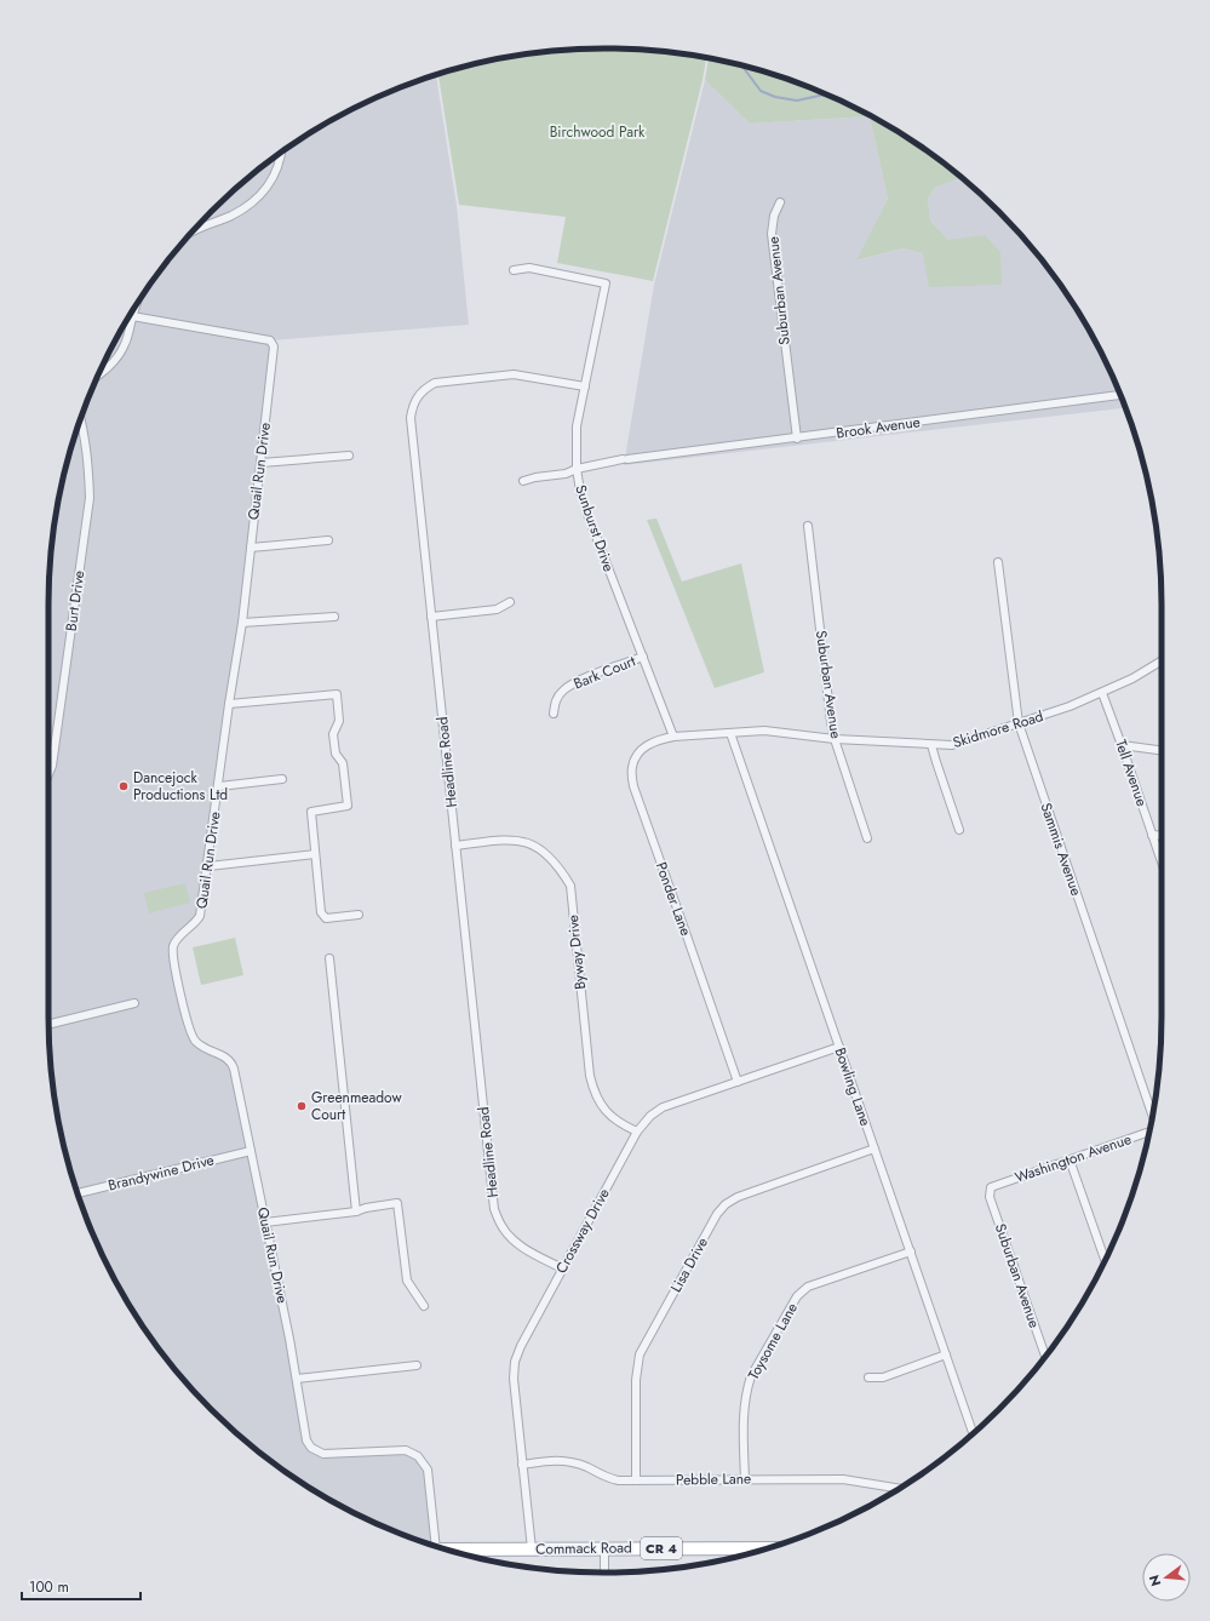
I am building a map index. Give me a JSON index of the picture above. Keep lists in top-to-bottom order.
{
  "streets": {
    "main road": ["Commack Road", "CR 4"],
    "street": [
      "Suburban Avenue",
      "Brook Avenue",
      "Quail Run Drive",
      "Sunburst Drive",
      "Burt Drive",
      "Bark Court",
      "Skidmore Road",
      "Headline Road",
      "Tell Avenue",
      "Sammis Avenue",
      "Ponder Lane",
      "Byway Drive",
      "Bowling Lane",
      "Washington Avenue",
      "Brandywine Drive",
      "Crossway Drive",
      "Lisa Drive",
      "Toysome Lane",
      "Pebble Lane"
    ]
  },
  "crossings": [
    ["Suburban Avenue", "Brook Avenue"],
    ["Suburban Avenue", "Skidmore Road"],
    ["Suburban Avenue", "Washington Avenue"],
    ["Brook Avenue", "Sunburst Drive"],
    ["Quail Run Drive", "Brandywine Drive"],
    ["Sunburst Drive", "Bark Court"],
    ["Sunburst Drive", "Headline Road"],
    ["Sunburst Drive", "Ponder Lane"],
    ["Skidmore Road", "Tell Avenue"],
    ["Skidmore Road", "Sammis Avenue"],
    ["Skidmore Road", "Ponder Lane"],
    ["Skidmore Road", "Bowling Lane"],
    ["Headline Road", "Byway Drive"],
    ["Headline Road", "Crossway Drive"],
    ["Ponder Lane", "Bowling Lane"],
    ["Ponder Lane", "Crossway Drive"],
    ["Byway Drive", "Crossway Drive"],
    ["Bowling Lane", "Crossway Drive"],
    ["Bowling Lane", "Lisa Drive"],
    ["Bowling Lane", "Toysome Lane"],
    ["Crossway Drive", "Pebble Lane"],
    ["Crossway Drive", "Commack Road"],
    ["Lisa Drive", "Pebble Lane"],
    ["Toysome Lane", "Pebble Lane"]
  ],
  "parks": ["Birchwood Park"],
  "places": ["Dancejock Productions Ltd", "Greenmeadow Court"],
  "scale_bar": "100 m",
  "north": "left"
}
